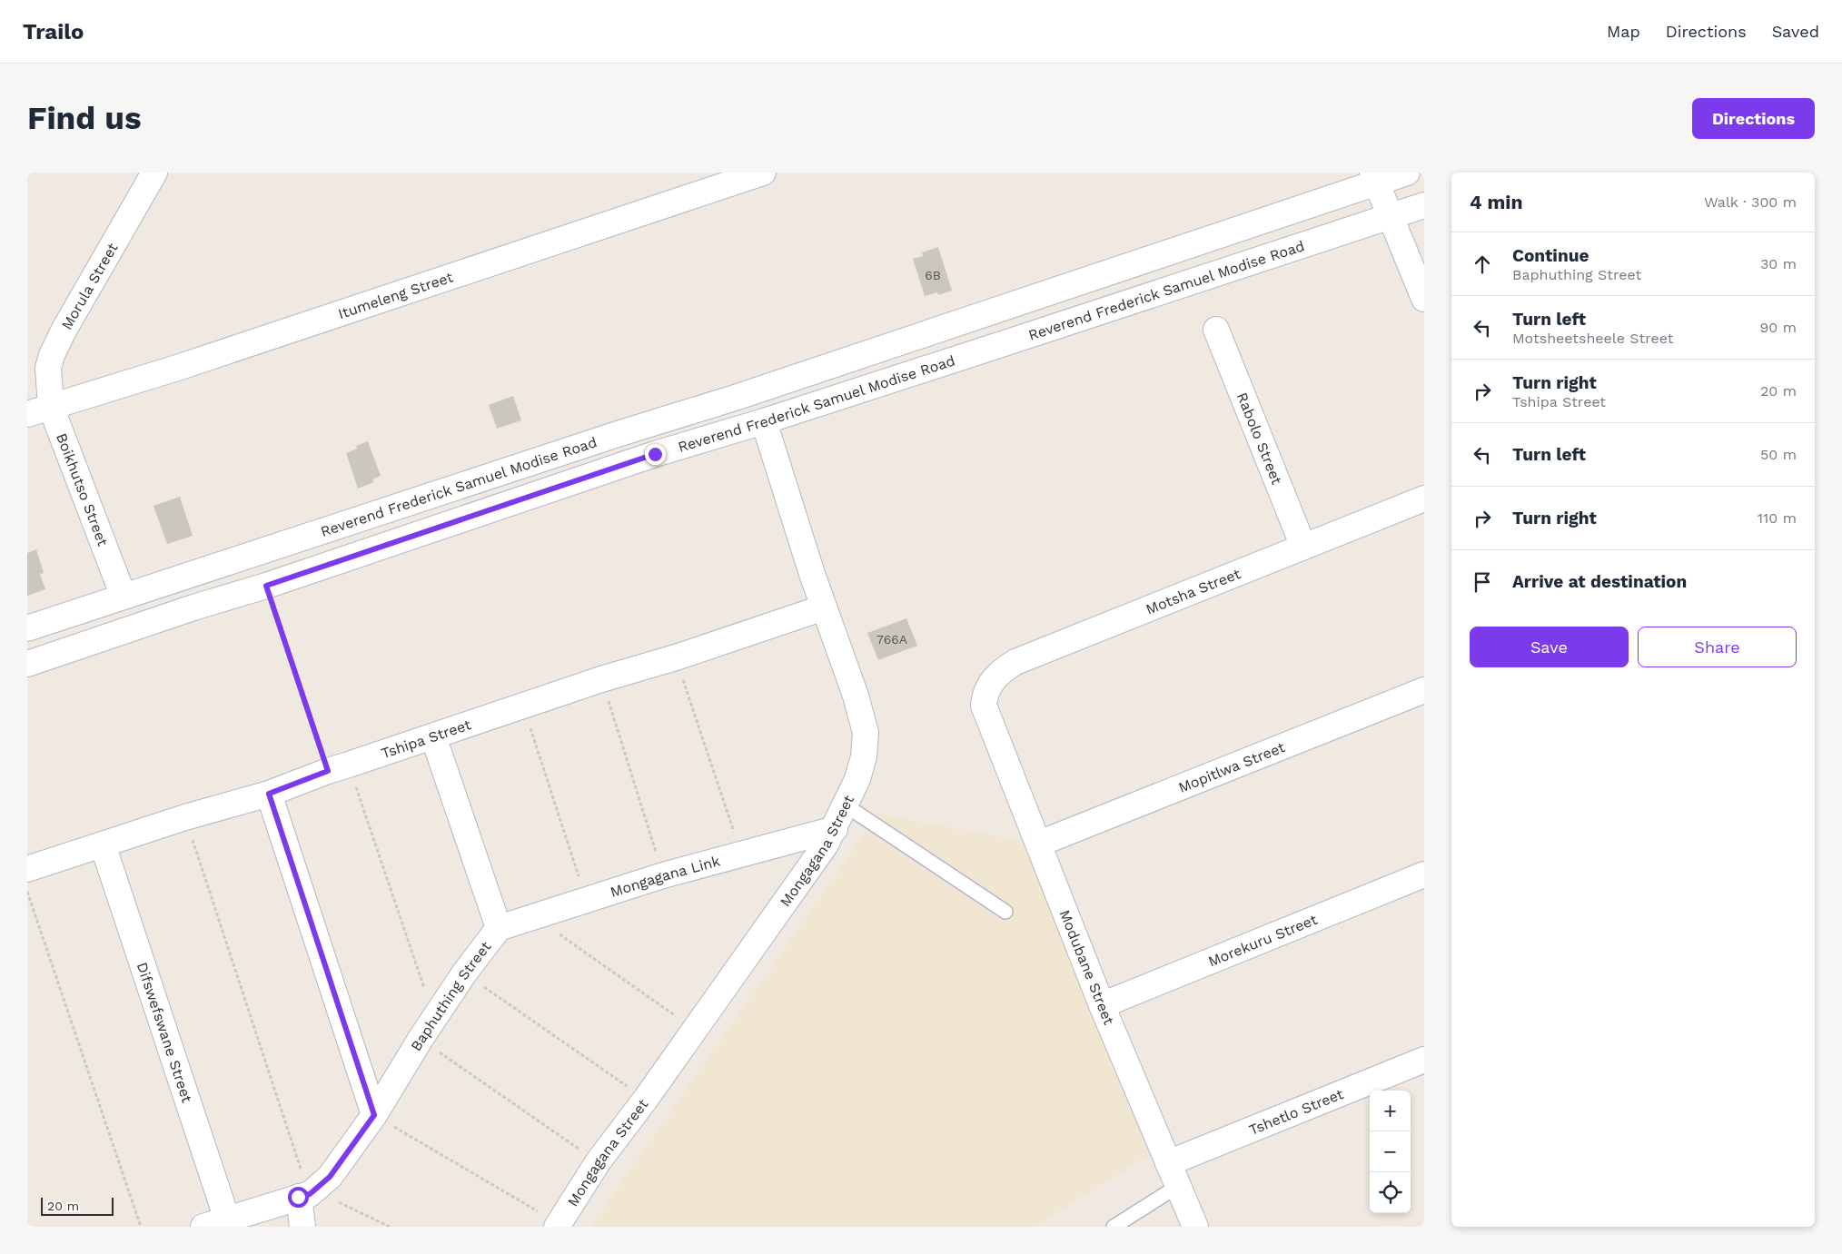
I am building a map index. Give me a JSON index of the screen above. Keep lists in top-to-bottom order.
{
  "streets": {
    "street": [
      "Morula Street",
      "Reverend Frederick Samuel Modise Road",
      "Itumeleng Street",
      "Rabolo Street",
      "Boikhutso Street",
      "Motsha Street",
      "Tshipa Street",
      "Mopitlwa Street",
      "Mongagana Street",
      "Mongagana Link",
      "Morekuru Street",
      "Modubane Street",
      "Baphuthing Street",
      "Difswefswane Street",
      "Tshetlo Street"
    ]
  },
  "crossings": [
    ["Morula Street", "Itumeleng Street"],
    ["Morula Street", "Boikhutso Street"],
    ["Reverend Frederick Samuel Modise Road", "Boikhutso Street"],
    ["Reverend Frederick Samuel Modise Road", "Mongagana Street"],
    ["Itumeleng Street", "Boikhutso Street"],
    ["Rabolo Street", "Motsha Street"],
    ["Motsha Street", "Modubane Street"],
    ["Tshipa Street", "Mongagana Street"],
    ["Tshipa Street", "Baphuthing Street"],
    ["Tshipa Street", "Difswefswane Street"],
    ["Mopitlwa Street", "Modubane Street"],
    ["Mongagana Street", "Mongagana Link"],
    ["Mongagana Link", "Baphuthing Street"],
    ["Morekuru Street", "Modubane Street"],
    ["Modubane Street", "Tshetlo Street"]
  ],
  "house_numbers": ["6B", "766A"],
  "scale_bar": "20 m",
  "page": {
    "header": "Trailo",
    "nav": ["Map", "Directions", "Saved"],
    "buttons": [
      "Directions",
      ["Save", "Share"]
    ],
    "title": "Find us",
    "heading": ["4 min", "Walk · 300 m"],
    "list": [
      ["Continue", "Baphuthing Street", "30 m"],
      ["Turn left", "Motsheetsheele Street", "90 m"],
      ["Turn right", "Tshipa Street", "20 m"],
      ["Turn left", "50 m"],
      ["Turn right", "110 m"],
      "Arrive at destination"
    ],
    "map_buttons": ["+", "−"],
    "scale": "20 m"
  }
}
